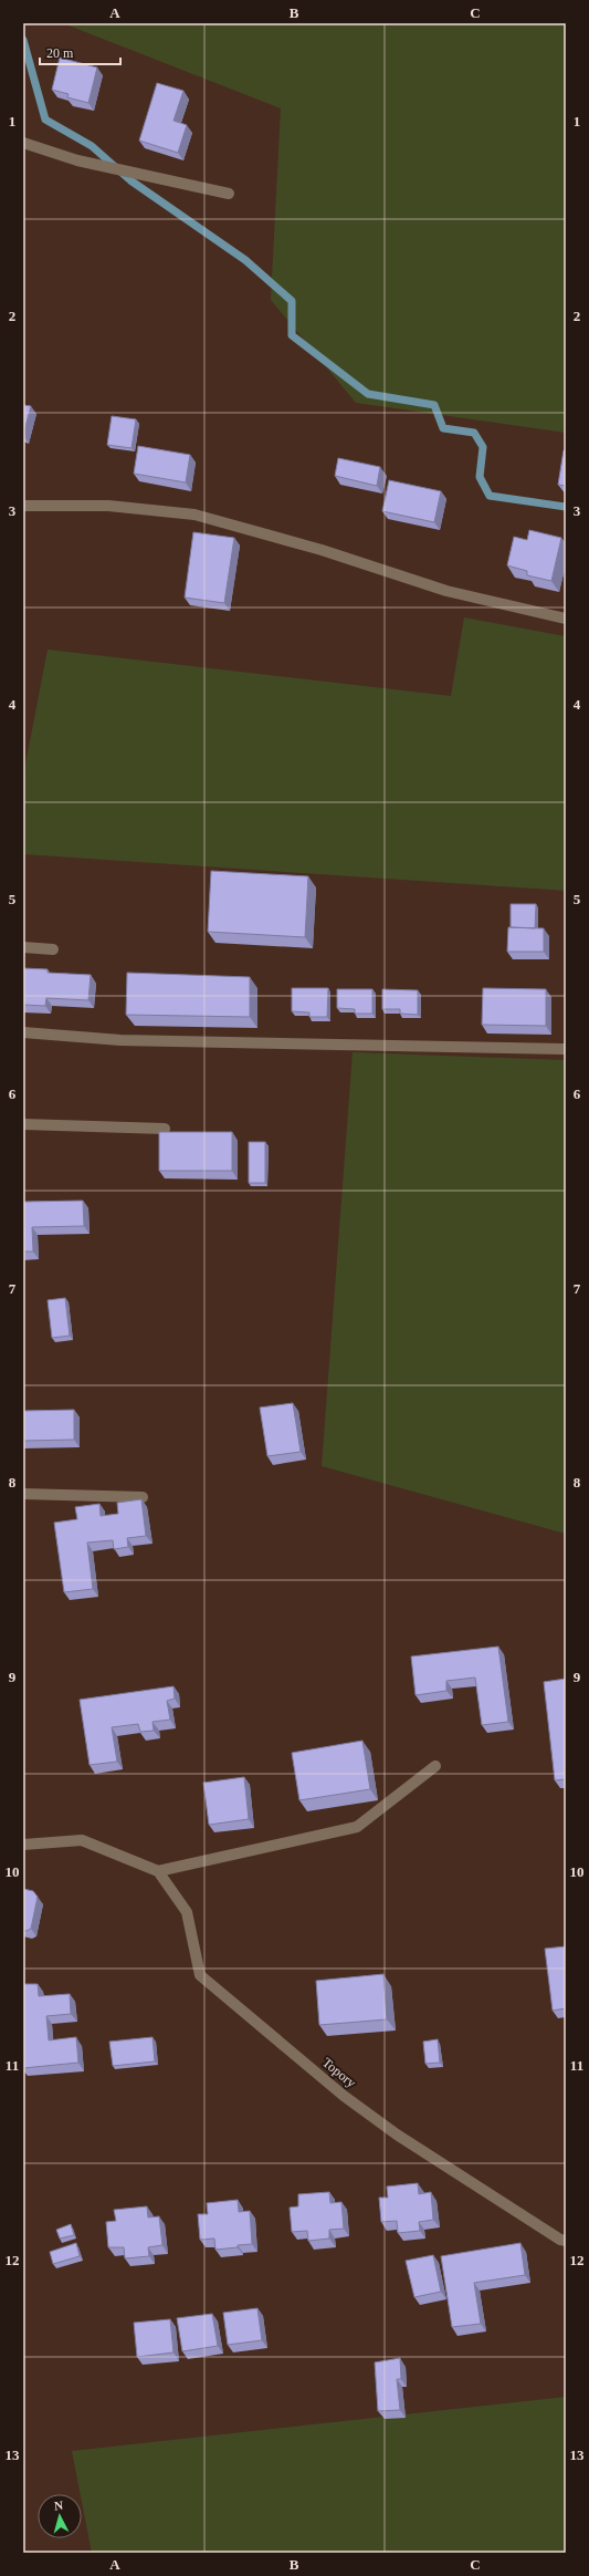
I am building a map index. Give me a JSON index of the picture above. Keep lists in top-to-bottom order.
{
  "streets": {
    "lane": ["Topory"]
  },
  "scale_bar": "20 m",
  "north": "top",
  "grid": {
    "columns": ["A", "B", "C"],
    "rows": [
      "1",
      "2",
      "3",
      "4",
      "5",
      "6",
      "7",
      "8",
      "9",
      "10",
      "11",
      "12",
      "13"
    ]
  }
}
